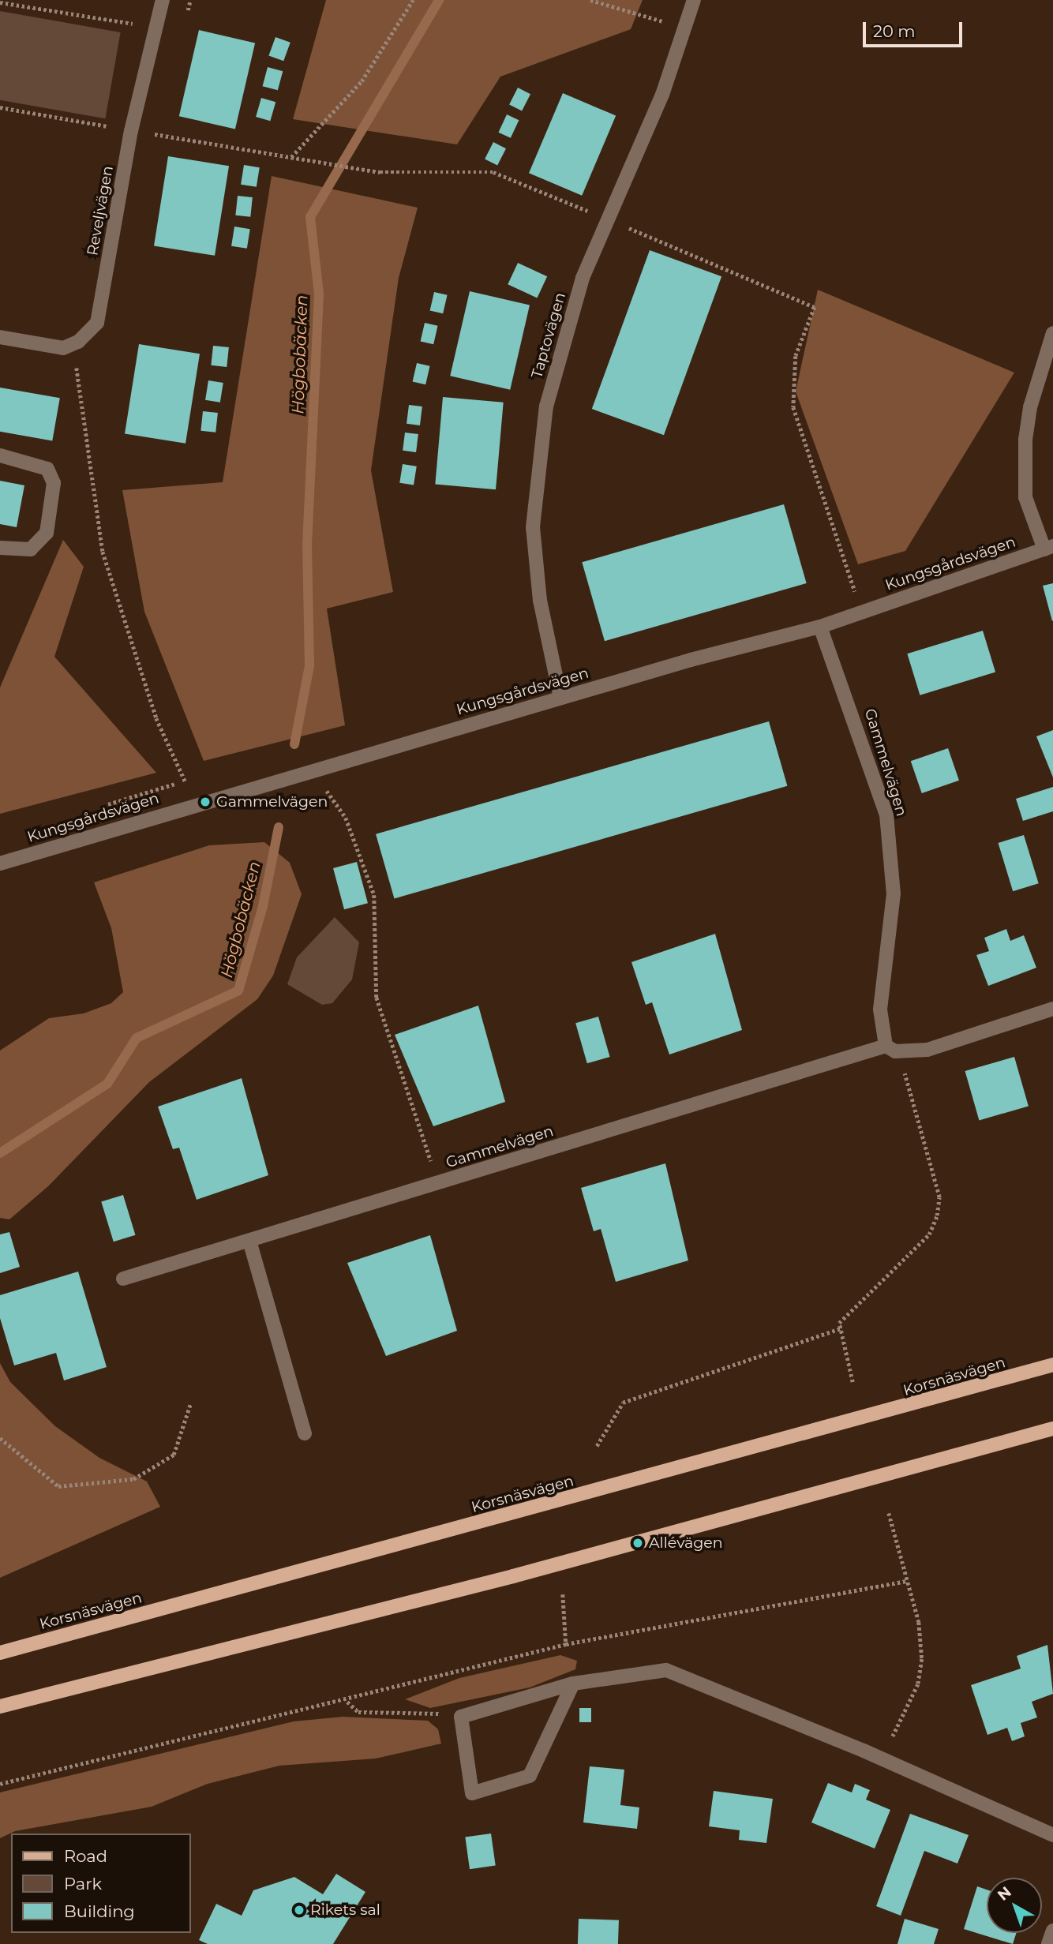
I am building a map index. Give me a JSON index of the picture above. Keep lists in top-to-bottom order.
{
  "streets": {
    "main road": ["Korsnäsvägen"],
    "street": [
      "Reveljvägen",
      "Taptovägen",
      "Kungsgårdsvägen",
      "Gammelvägen"
    ]
  },
  "crossings": [
    ["Taptovägen", "Kungsgårdsvägen"],
    ["Kungsgårdsvägen", "Gammelvägen"]
  ],
  "water": ["Högbobäcken"],
  "places": ["Gammelvägen", "Allévägen", "Rikets sal"],
  "legend": ["Road", "Park", "Building"],
  "scale_bar": "20 m",
  "north": "top left"
}
